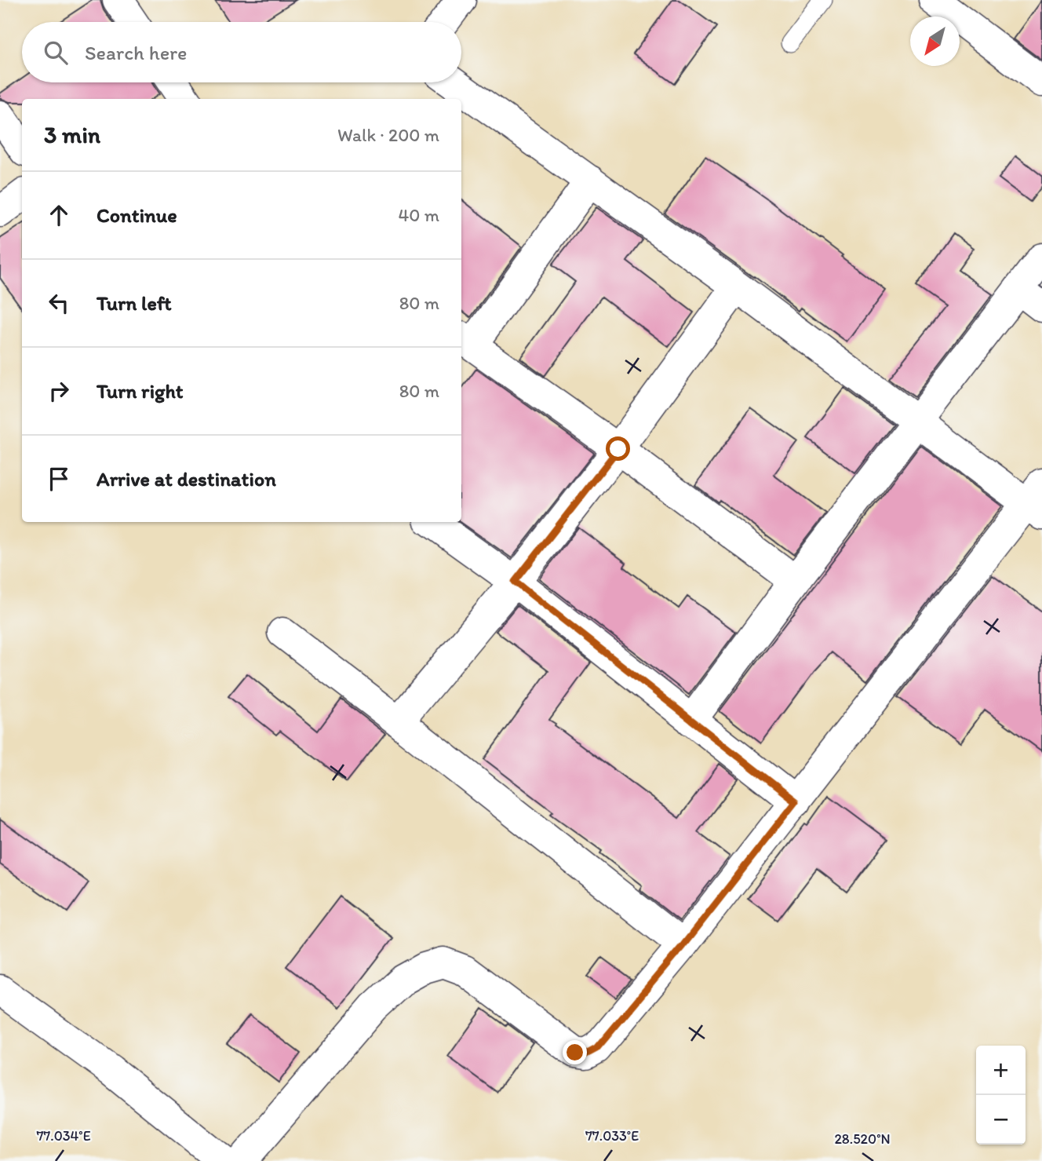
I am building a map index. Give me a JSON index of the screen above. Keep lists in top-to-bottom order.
{
  "north": "bottom left",
  "page": {
    "search": "Search here",
    "heading": ["3 min", "Walk · 200 m"],
    "list": [
      ["Continue", "40 m"],
      ["Turn left", "80 m"],
      ["Turn right", "80 m"],
      "Arrive at destination"
    ],
    "map_buttons": ["+", "−"]
  },
  "coordinates": ["77.034°E", "77.033°E", "28.520°N"]
}
